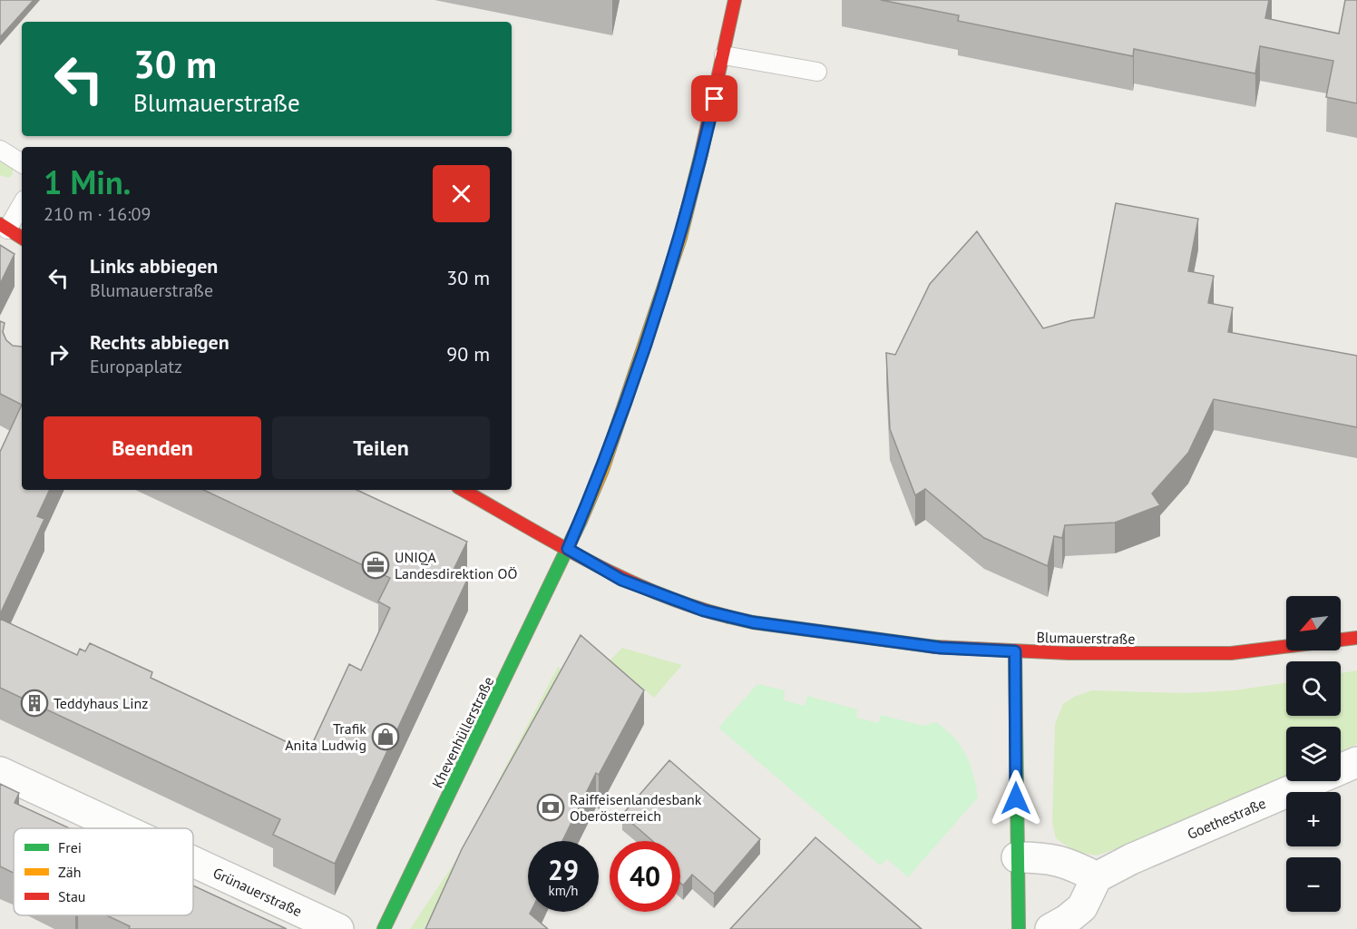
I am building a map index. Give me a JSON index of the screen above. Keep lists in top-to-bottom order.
{
  "streets": {
    "main road": ["Blumauerstraße", "Khevenhüllerstraße"],
    "street": ["Goethestraße", "Grünauerstraße"]
  },
  "crossings": [
    ["Blumauerstraße", "Khevenhüllerstraße"]
  ],
  "places": {
    "office": ["UNIQA Landesdirektion OÖ"],
    "building": ["Teddyhaus Linz"],
    "shop": ["Trafik Anita Ludwig"],
    "bank": ["Raiffeisenlandesbank Oberösterreich"]
  },
  "legend": ["Frei", "Zäh", "Stau"],
  "north": "bottom left",
  "page": {
    "turn": ["30 m", "Blumauerstraße"],
    "heading": ["1 Min.", "210 m · 16:09"],
    "list": [
      {
        "name": "Links abbiegen",
        "note": "Blumauerstraße",
        "value": "30 m"
      },
      {
        "name": "Rechts abbiegen",
        "note": "Europaplatz",
        "value": "90 m"
      }
    ],
    "buttons": ["Beenden", "Teilen"],
    "map_buttons": ["+", "−"],
    "speed": "29 km/h",
    "limit": "40"
  }
}
